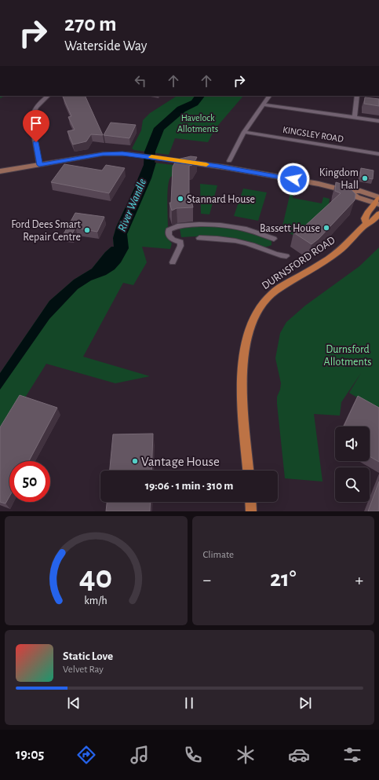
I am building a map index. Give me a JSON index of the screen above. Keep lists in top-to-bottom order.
{
  "streets": {
    "main road": ["DURNSFORD ROAD"],
    "street": ["KINGSLEY ROAD"]
  },
  "water": ["River Wandle"],
  "parks": ["Havelock Allotments", "Durnsford Allotments"],
  "places": [
    "Kingdom Hall",
    "Stannard House",
    "Bassett House",
    "Ford Dees Smart Repair Centre",
    "Vantage House"
  ],
  "page": {
    "turn": ["270 m", "Waterside Way"],
    "limit": "50",
    "trip": "19:06 · 1 min · 310 m",
    "tile": "Climate",
    "heat": ["−", "21°", "+"],
    "song": ["Static Love", "Velvet Ray"],
    "tabs": "19:05",
    "gauge": ["40", "km/h"]
  }
}
